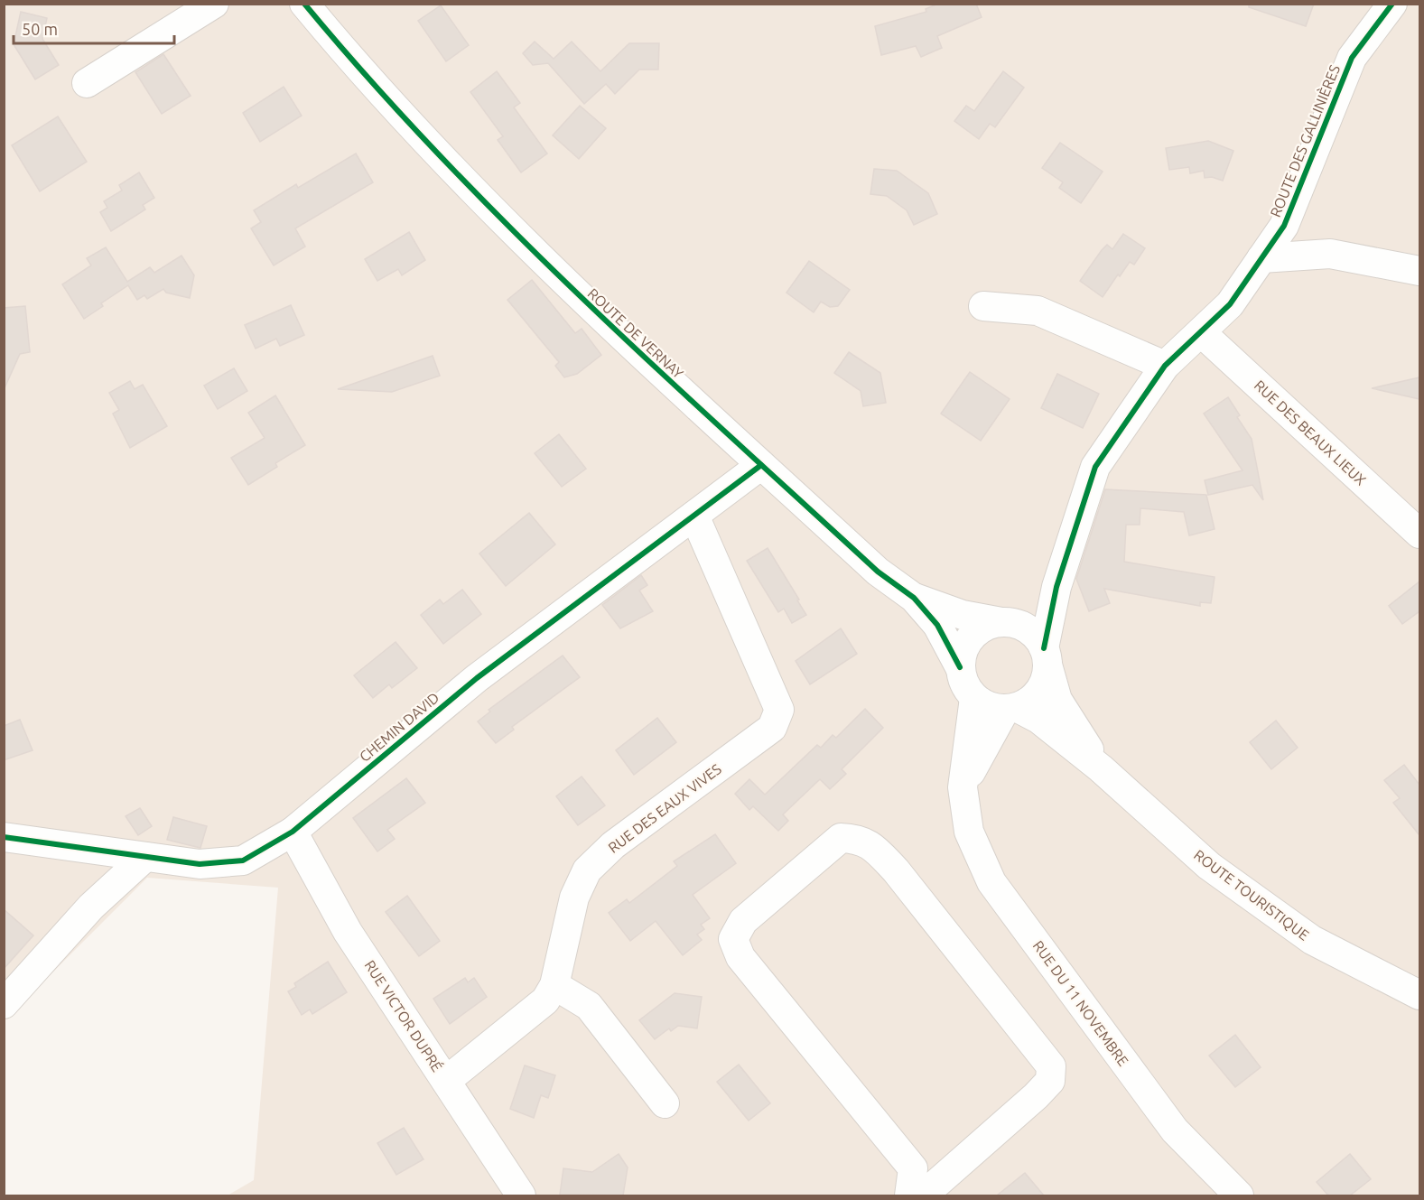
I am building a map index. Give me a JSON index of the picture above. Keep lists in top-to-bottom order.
{
  "streets": {
    "street": [
      "ROUTE DES GALLINIÈRES",
      "ROUTE DE VERNAY",
      "RUE DES BEAUX LIEUX",
      "CHEMIN DAVID",
      "RUE DES EAUX VIVES",
      "ROUTE TOURISTIQUE",
      "RUE DU 11 NOVEMBRE",
      "RUE VICTOR DUPRÉ"
    ]
  },
  "crossings": [
    ["ROUTE DES GALLINIÈRES", "ROUTE DE VERNAY"],
    ["ROUTE DES GALLINIÈRES", "RUE DES BEAUX LIEUX"],
    ["ROUTE DES GALLINIÈRES", "ROUTE TOURISTIQUE"],
    ["ROUTE DES GALLINIÈRES", "RUE DU 11 NOVEMBRE"],
    ["ROUTE DE VERNAY", "CHEMIN DAVID"],
    ["ROUTE DE VERNAY", "ROUTE TOURISTIQUE"],
    ["ROUTE DE VERNAY", "RUE DU 11 NOVEMBRE"],
    ["CHEMIN DAVID", "RUE DES EAUX VIVES"],
    ["CHEMIN DAVID", "RUE VICTOR DUPRÉ"],
    ["RUE DES EAUX VIVES", "RUE VICTOR DUPRÉ"],
    ["ROUTE TOURISTIQUE", "RUE DU 11 NOVEMBRE"]
  ],
  "scale_bar": "50 m"
}
